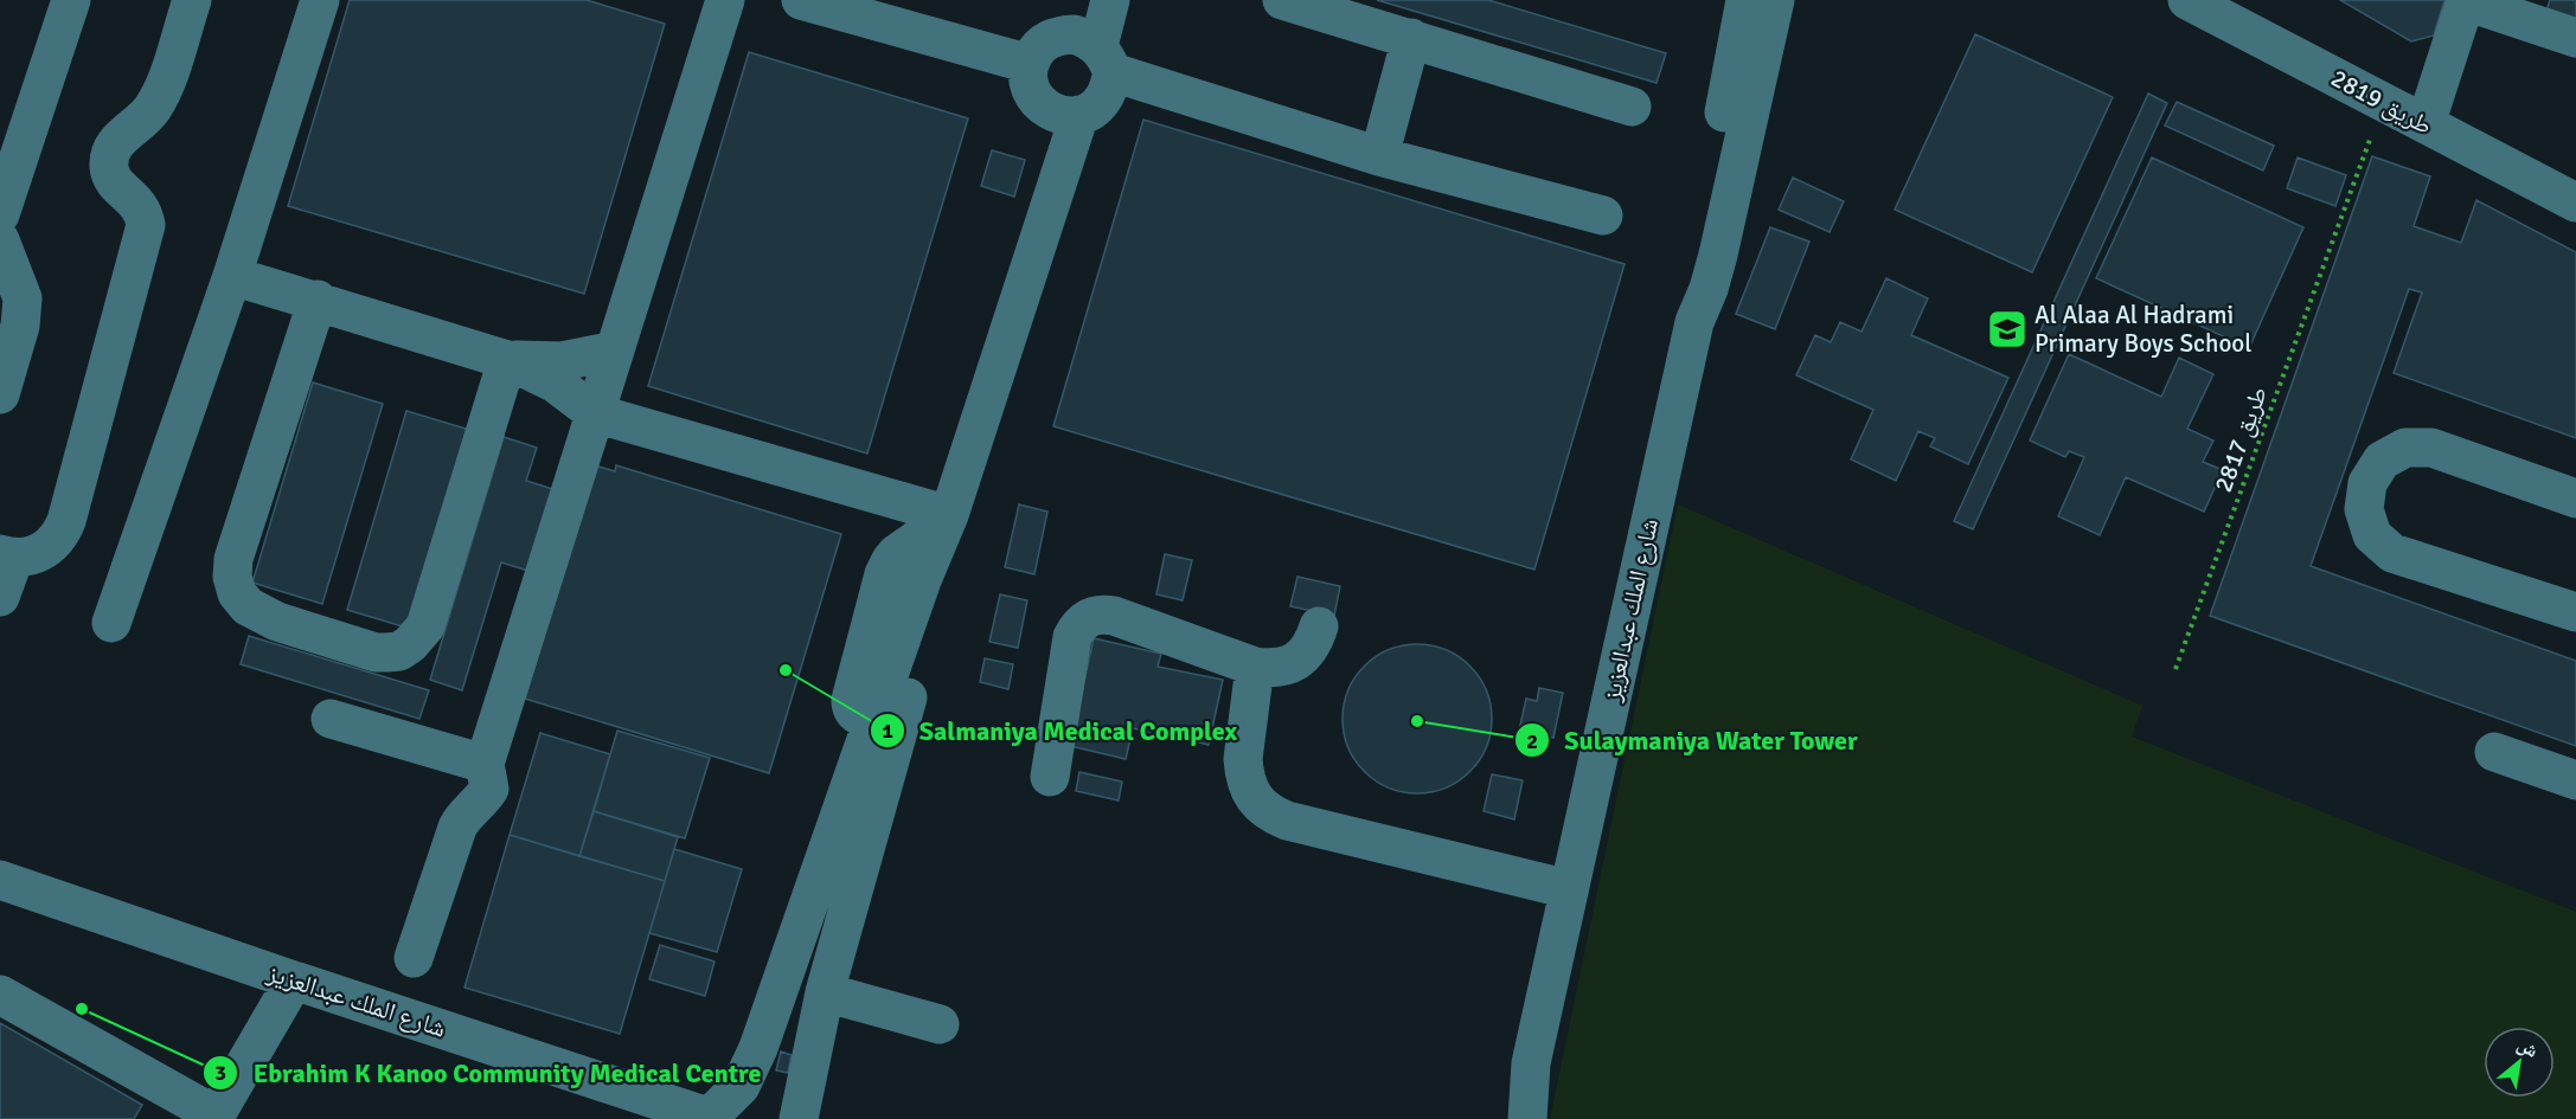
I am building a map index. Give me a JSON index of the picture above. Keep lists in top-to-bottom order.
{
  "streets": {
    "street": ["طريق 2819", "شارع الملك عبدالعزيز"],
    "path": ["طريق 2817"]
  },
  "crossings": [
    ["طريق 2819", "طريق 2817"]
  ],
  "places": {
    "school or university": ["Al Alaa Al Hadrami Primary Boys School"],
    "other": ["Salmaniya Medical Complex", "Sulaymaniya Water Tower", "Ebrahim K Kanoo Community Medical Centre"]
  },
  "north": "top right"
}
